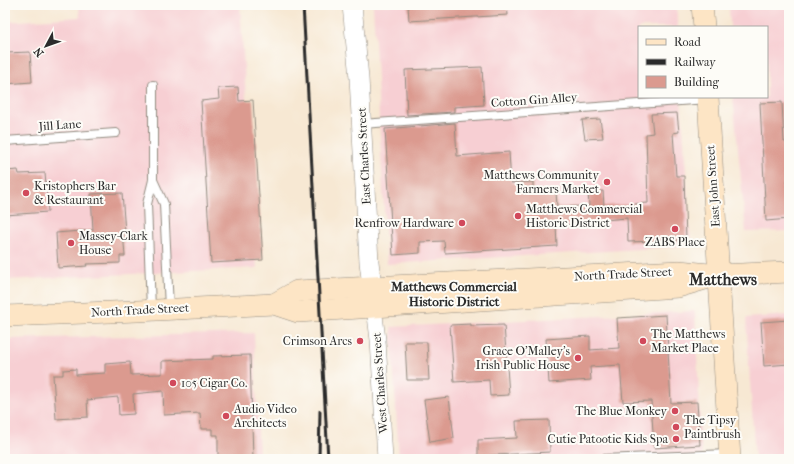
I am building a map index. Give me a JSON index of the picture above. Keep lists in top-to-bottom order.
{
  "streets": {
    "main road": ["East John Street", "North Trade Street"],
    "street": ["East Charles Street", "West Charles Street"],
    "lane": ["Cotton Gin Alley", "Jill Lane"]
  },
  "crossings": [
    ["Cotton Gin Alley", "East Charles Street"],
    ["Cotton Gin Alley", "East John Street"],
    ["East Charles Street", "North Trade Street"],
    ["East Charles Street", "West Charles Street"],
    ["East John Street", "North Trade Street"],
    ["North Trade Street", "West Charles Street"]
  ],
  "districts": ["Matthews", "Matthews Commercial Historic District"],
  "places": [
    "Matthews Community Farmers Market",
    "Kristophers Bar & Restaurant",
    "Matthews Commercial Historic District",
    "Renfrow Hardware",
    "ZABS Place",
    "Massey-Clark House",
    "Crimson Arcs",
    "The Matthews Market Place",
    "Grace O'Malley's Irish Public House",
    "105 Cigar Co.",
    "The Blue Monkey",
    "Audio Video Architects",
    "The Tipsy Paintbrush",
    "Cutie Patootie Kids Spa"
  ],
  "legend": ["Road", "Railway", "Building"],
  "north": "bottom left"
}
